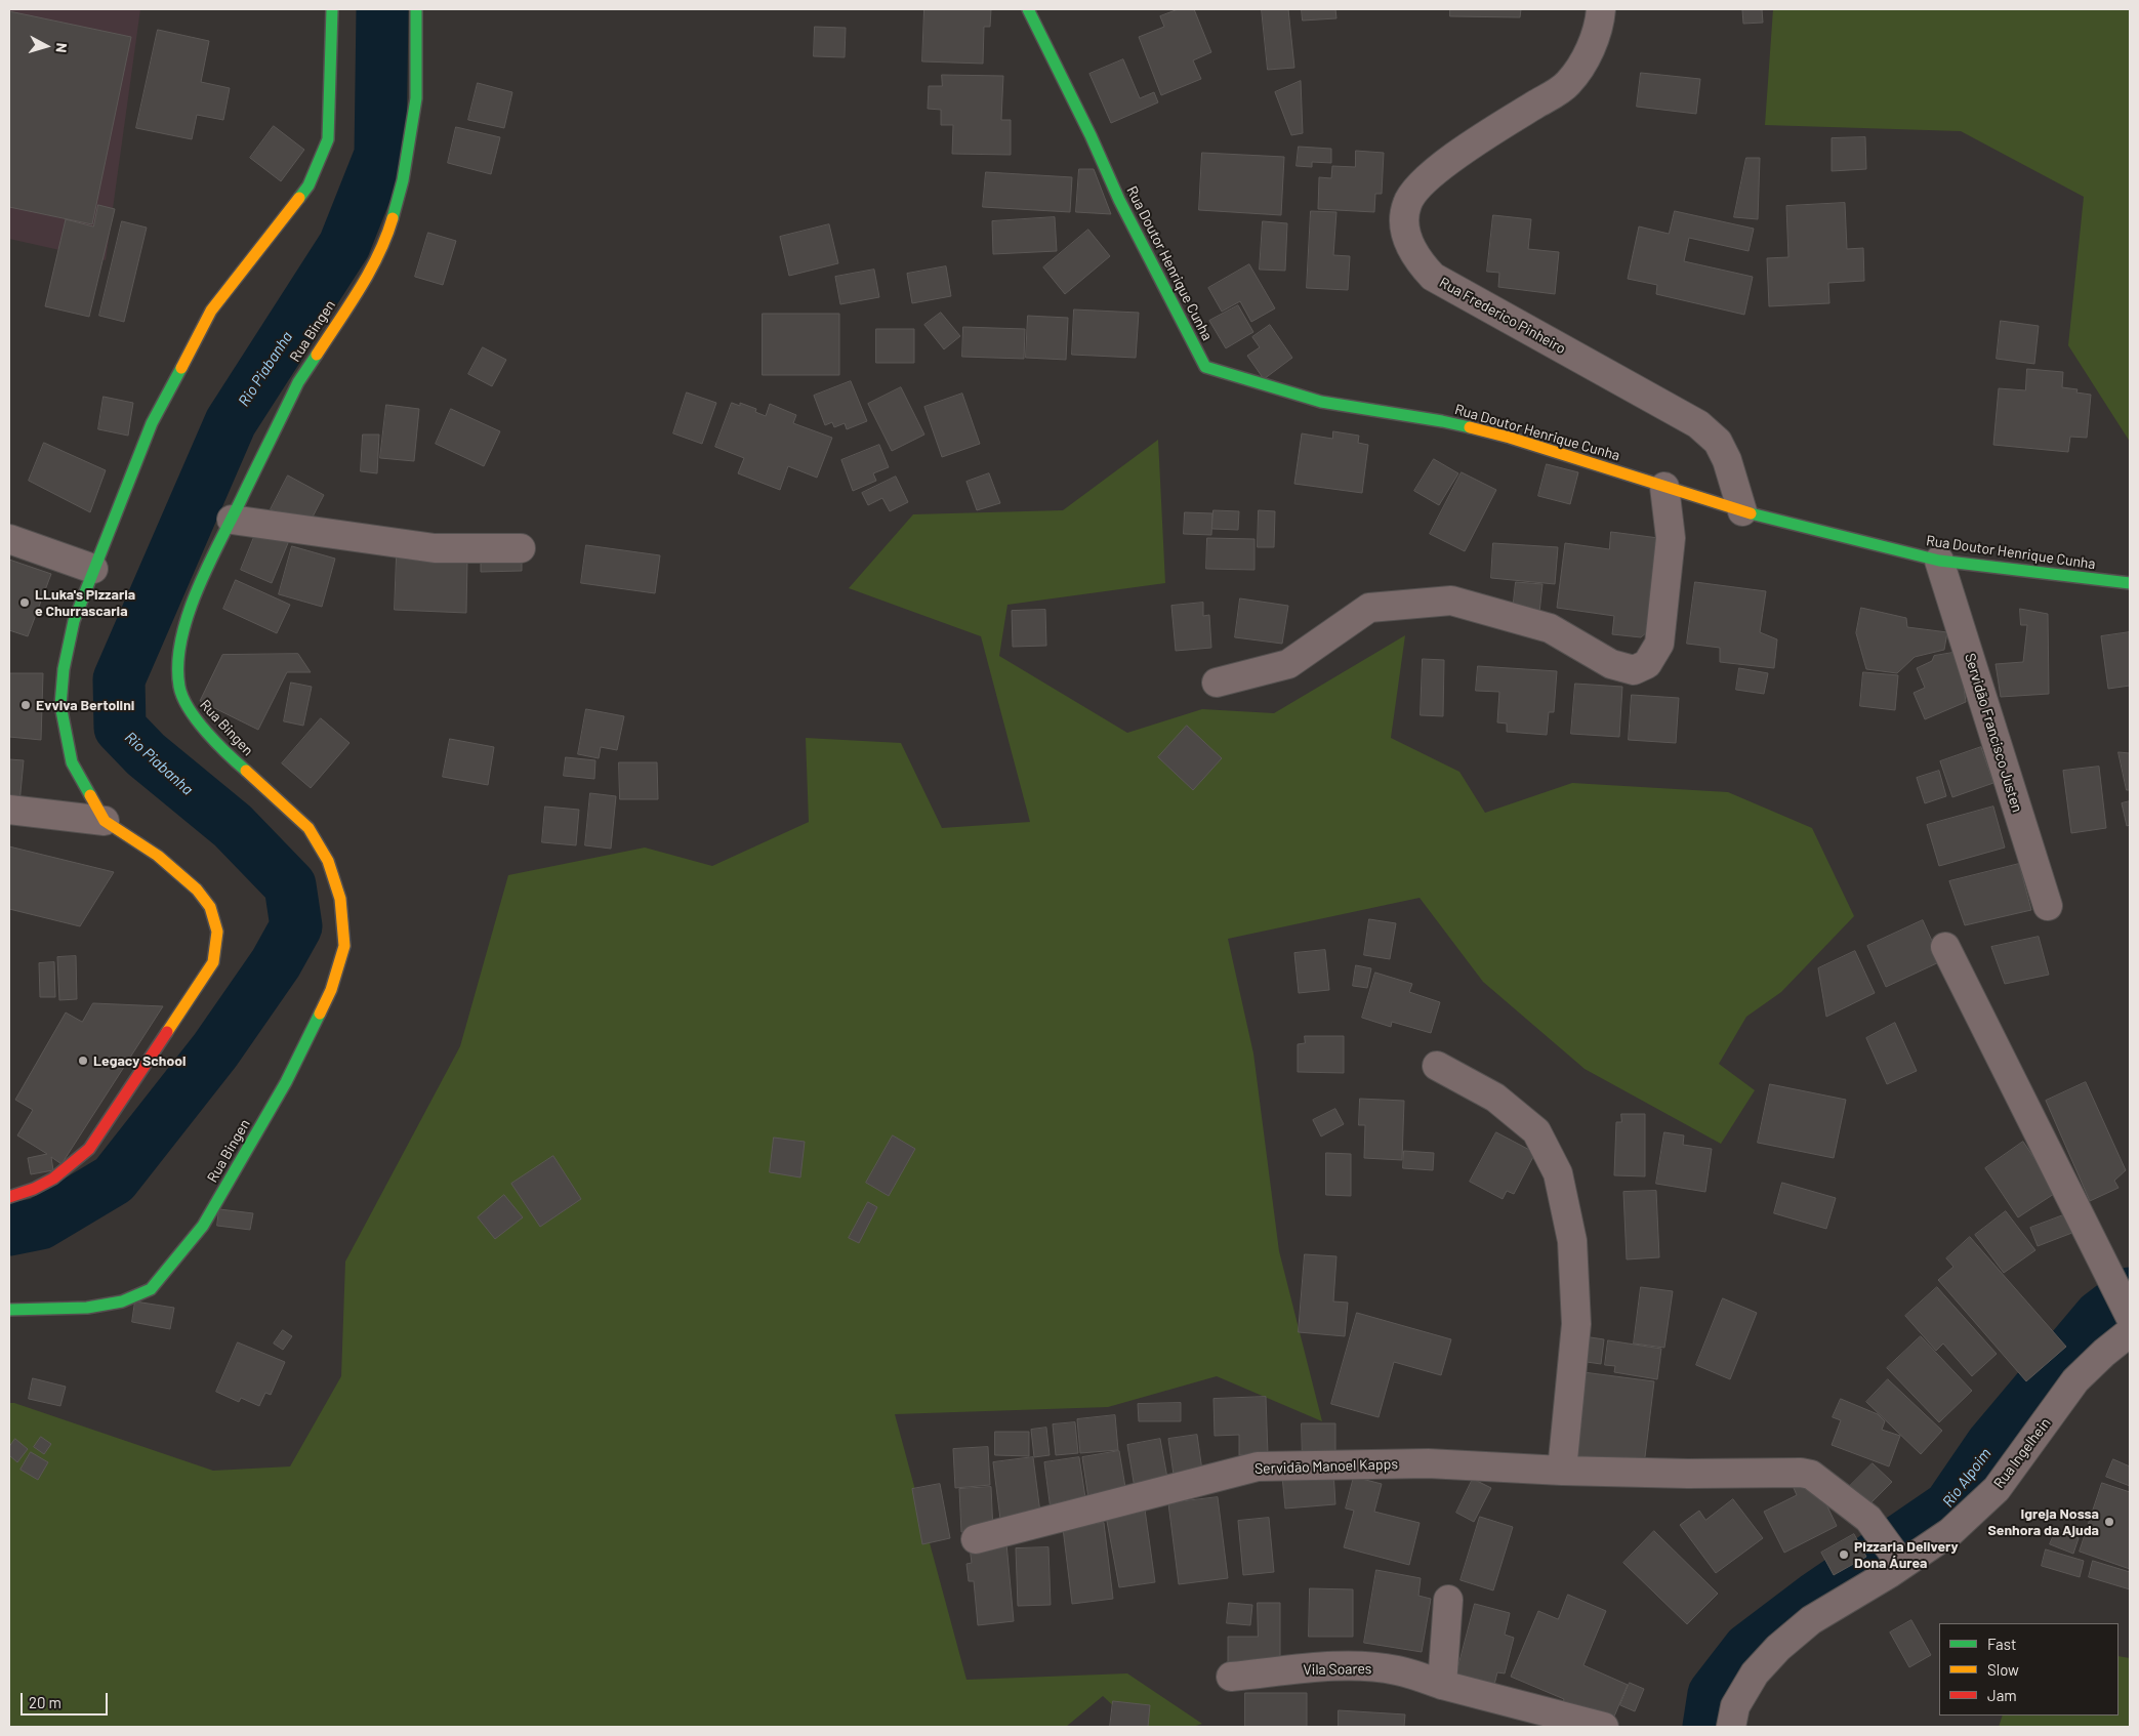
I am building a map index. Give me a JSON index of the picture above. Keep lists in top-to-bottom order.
{
  "streets": {
    "main road": ["Rua Doutor Henrique Cunha", "Rua Bingen"],
    "street": [
      "Rua Frederico Pinheiro",
      "Servidão Francisco Justen",
      "Rua Ingelhein",
      "Servidão Manoel Kapps",
      "Vila Soares"
    ]
  },
  "crossings": [
    ["Rua Doutor Henrique Cunha", "Rua Frederico Pinheiro"],
    ["Rua Doutor Henrique Cunha", "Servidão Francisco Justen"],
    ["Rua Ingelhein", "Servidão Manoel Kapps"]
  ],
  "water": ["Rio Piabanha", "Rio Alpoim"],
  "places": [
    "LLuka's Pizzaria e Churrascaria",
    "Evviva Bertolini",
    "Legacy School",
    "Igreja Nossa Senhora da Ajuda",
    "Pizzaria Delivery Dona Áurea"
  ],
  "legend": ["Fast", "Slow", "Jam"],
  "scale_bar": "20 m",
  "north": "right"
}
